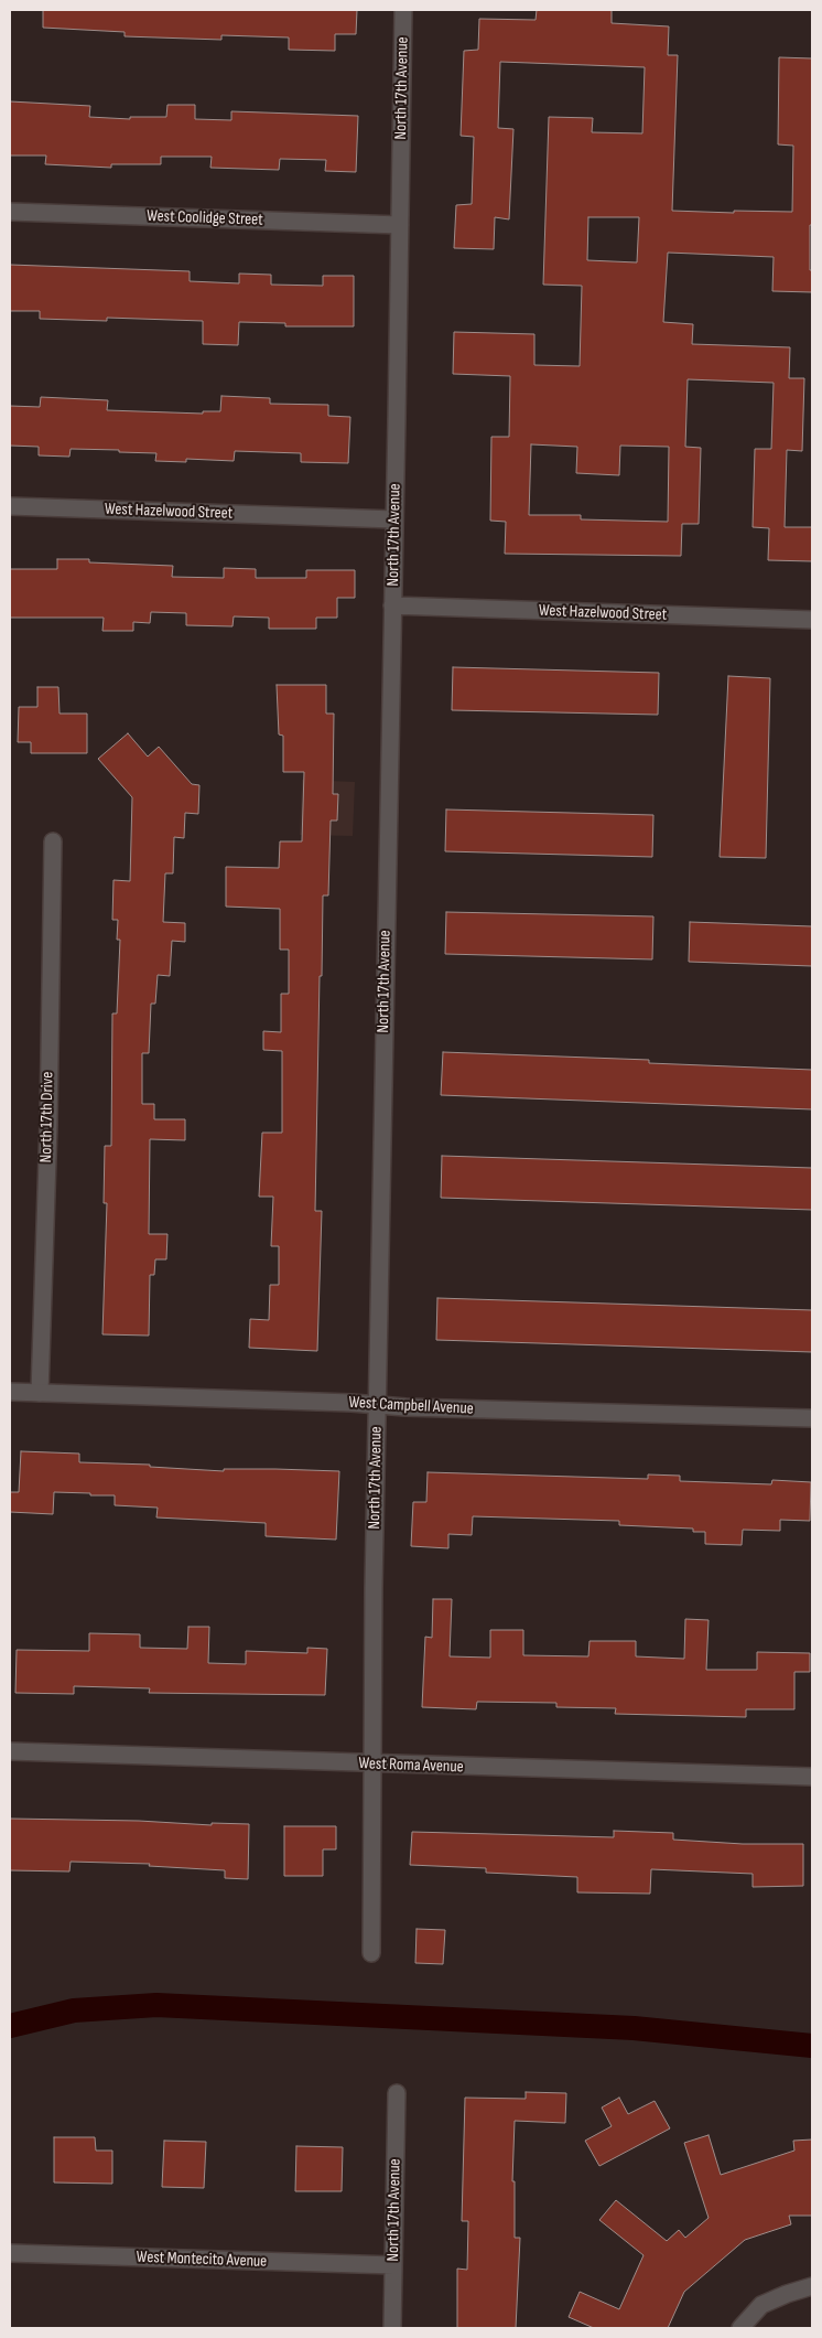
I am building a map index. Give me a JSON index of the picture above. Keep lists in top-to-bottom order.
{
  "streets": {
    "street": [
      "North 17th Avenue",
      "West Coolidge Street",
      "West Hazelwood Street",
      "North 17th Drive",
      "West Campbell Avenue",
      "West Roma Avenue",
      "West Montecito Avenue"
    ]
  },
  "crossings": [
    ["North 17th Avenue", "West Coolidge Street"],
    ["North 17th Avenue", "West Hazelwood Street"],
    ["North 17th Avenue", "West Campbell Avenue"],
    ["North 17th Avenue", "West Roma Avenue"],
    ["North 17th Avenue", "West Montecito Avenue"],
    ["North 17th Drive", "West Campbell Avenue"]
  ]
}
